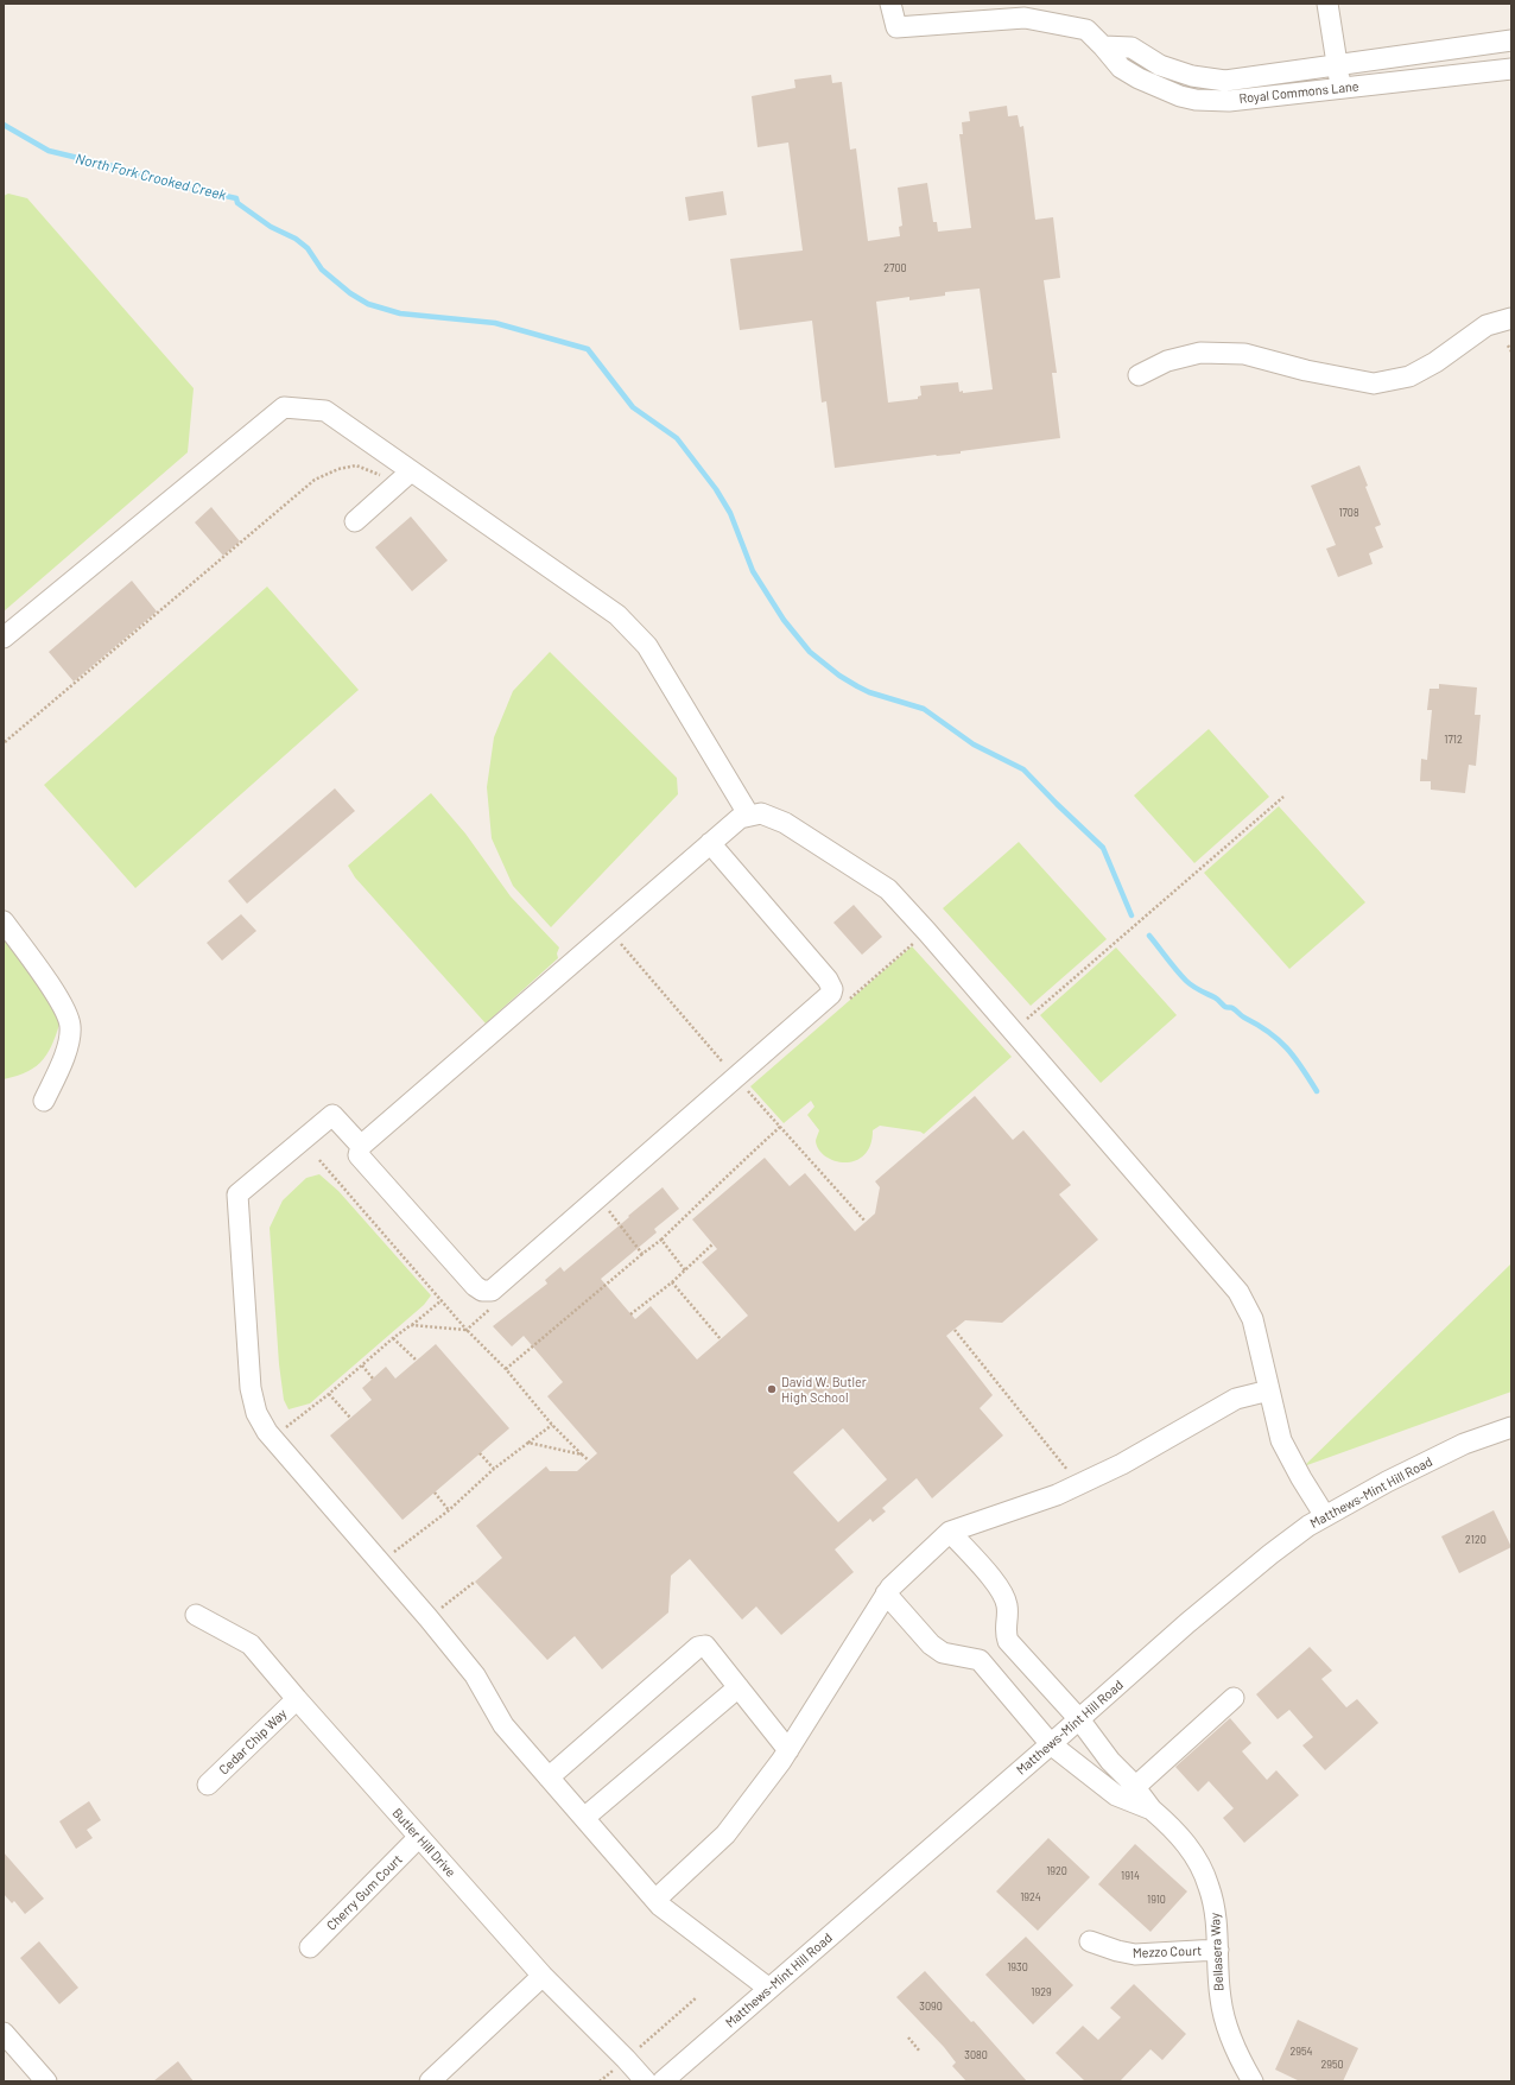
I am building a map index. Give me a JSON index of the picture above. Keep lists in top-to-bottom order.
{
  "streets": {
    "street": [
      "Royal Commons Lane",
      "Matthews-Mint Hill Road",
      "Cedar Chip Way",
      "Butler Hill Drive",
      "Cherry Gum Court",
      "Mezzo Court",
      "Bellasera Way"
    ]
  },
  "crossings": [
    ["Matthews-Mint Hill Road", "Bellasera Way"],
    ["Cedar Chip Way", "Butler Hill Drive"],
    ["Butler Hill Drive", "Cherry Gum Court"],
    ["Mezzo Court", "Bellasera Way"]
  ],
  "water": ["North Fork Crooked Creek"],
  "places": ["David W. Butler High School"],
  "house_numbers": [
    "2700",
    "1708",
    "1712",
    "2120",
    "1920",
    "1914",
    "1924",
    "1910",
    "1930",
    "1929",
    "3090",
    "2954",
    "3080",
    "2950"
  ]
}
